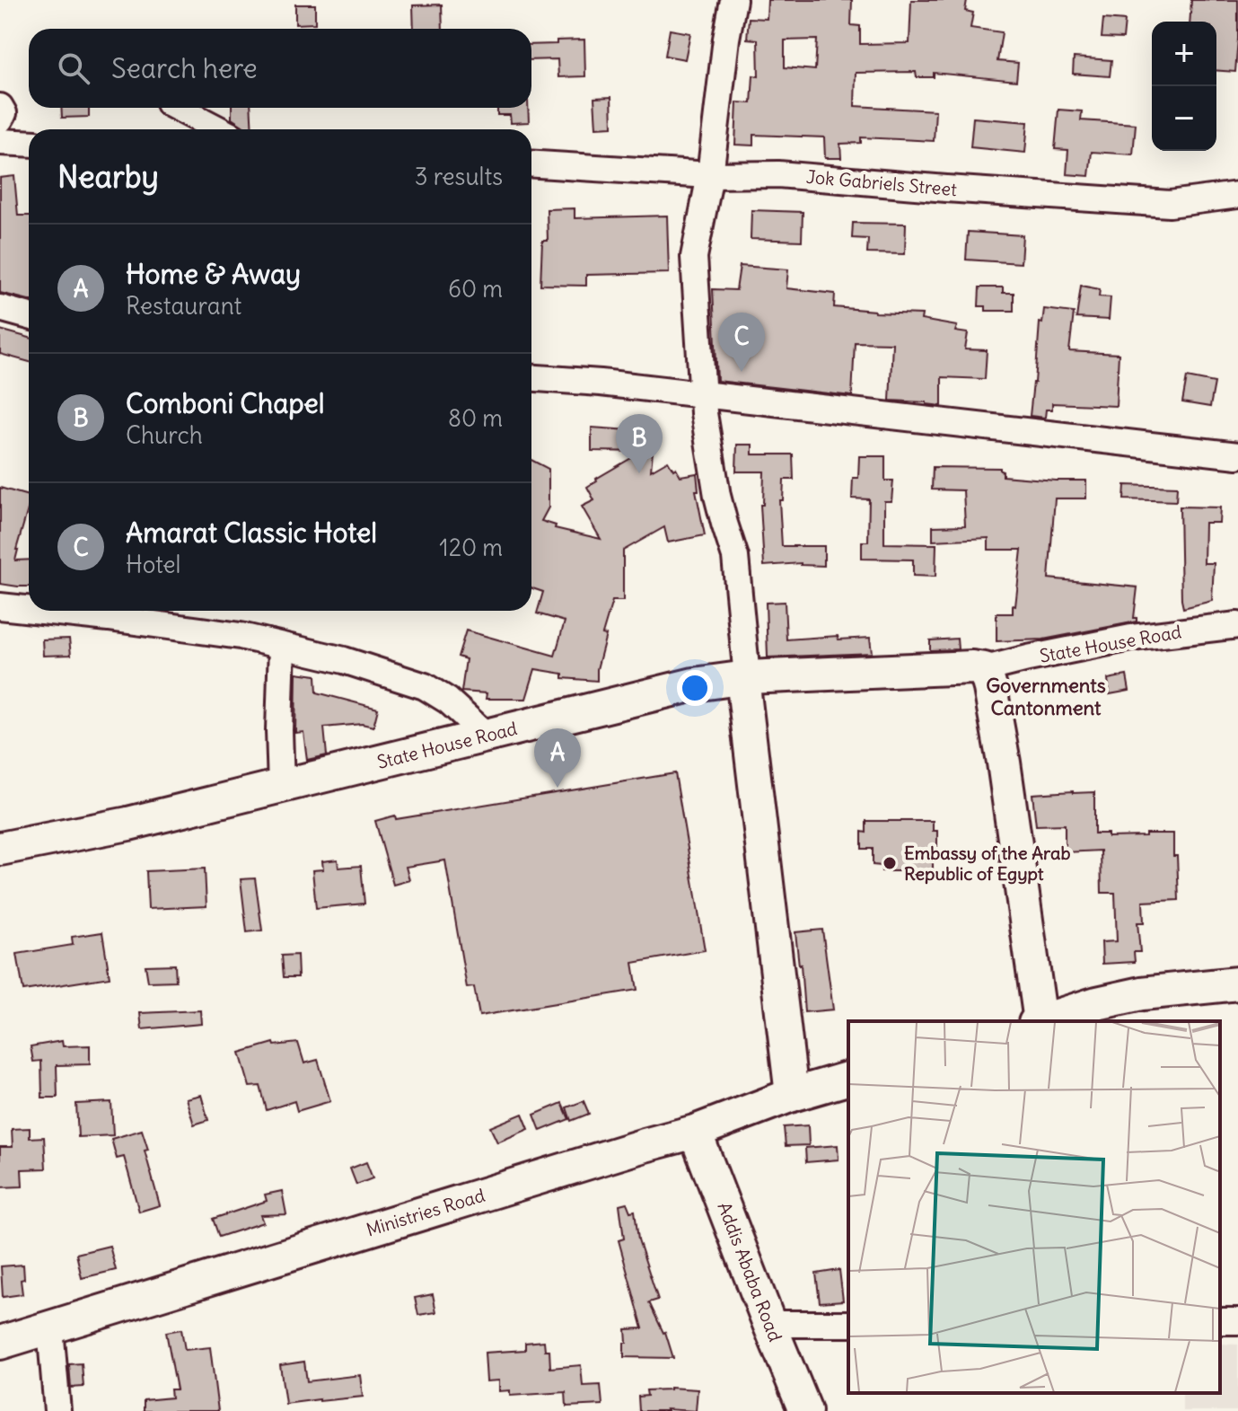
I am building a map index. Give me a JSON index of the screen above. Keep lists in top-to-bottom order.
{
  "streets": {
    "main road": ["State House Road", "Ministries Road", "Addis Ababa Road"],
    "street": ["Jok Gabriels Street"]
  },
  "crossings": [
    ["Ministries Road", "Addis Ababa Road"]
  ],
  "districts": ["Governments Cantonment"],
  "places": ["Embassy of the Arab Republic of Egypt"],
  "page": {
    "map_buttons": ["+", "−"],
    "search": "Search here",
    "heading": ["Nearby", "3 results"],
    "list": [
      {
        "mark": "A",
        "name": "Home & Away",
        "note": "Restaurant",
        "value": "60 m"
      },
      {
        "mark": "B",
        "name": "Comboni Chapel",
        "note": "Church",
        "value": "80 m"
      },
      {
        "mark": "C",
        "name": "Amarat Classic Hotel",
        "note": "Hotel",
        "value": "120 m"
      }
    ],
    "pins": ["C", "B", "A"]
  }
}
